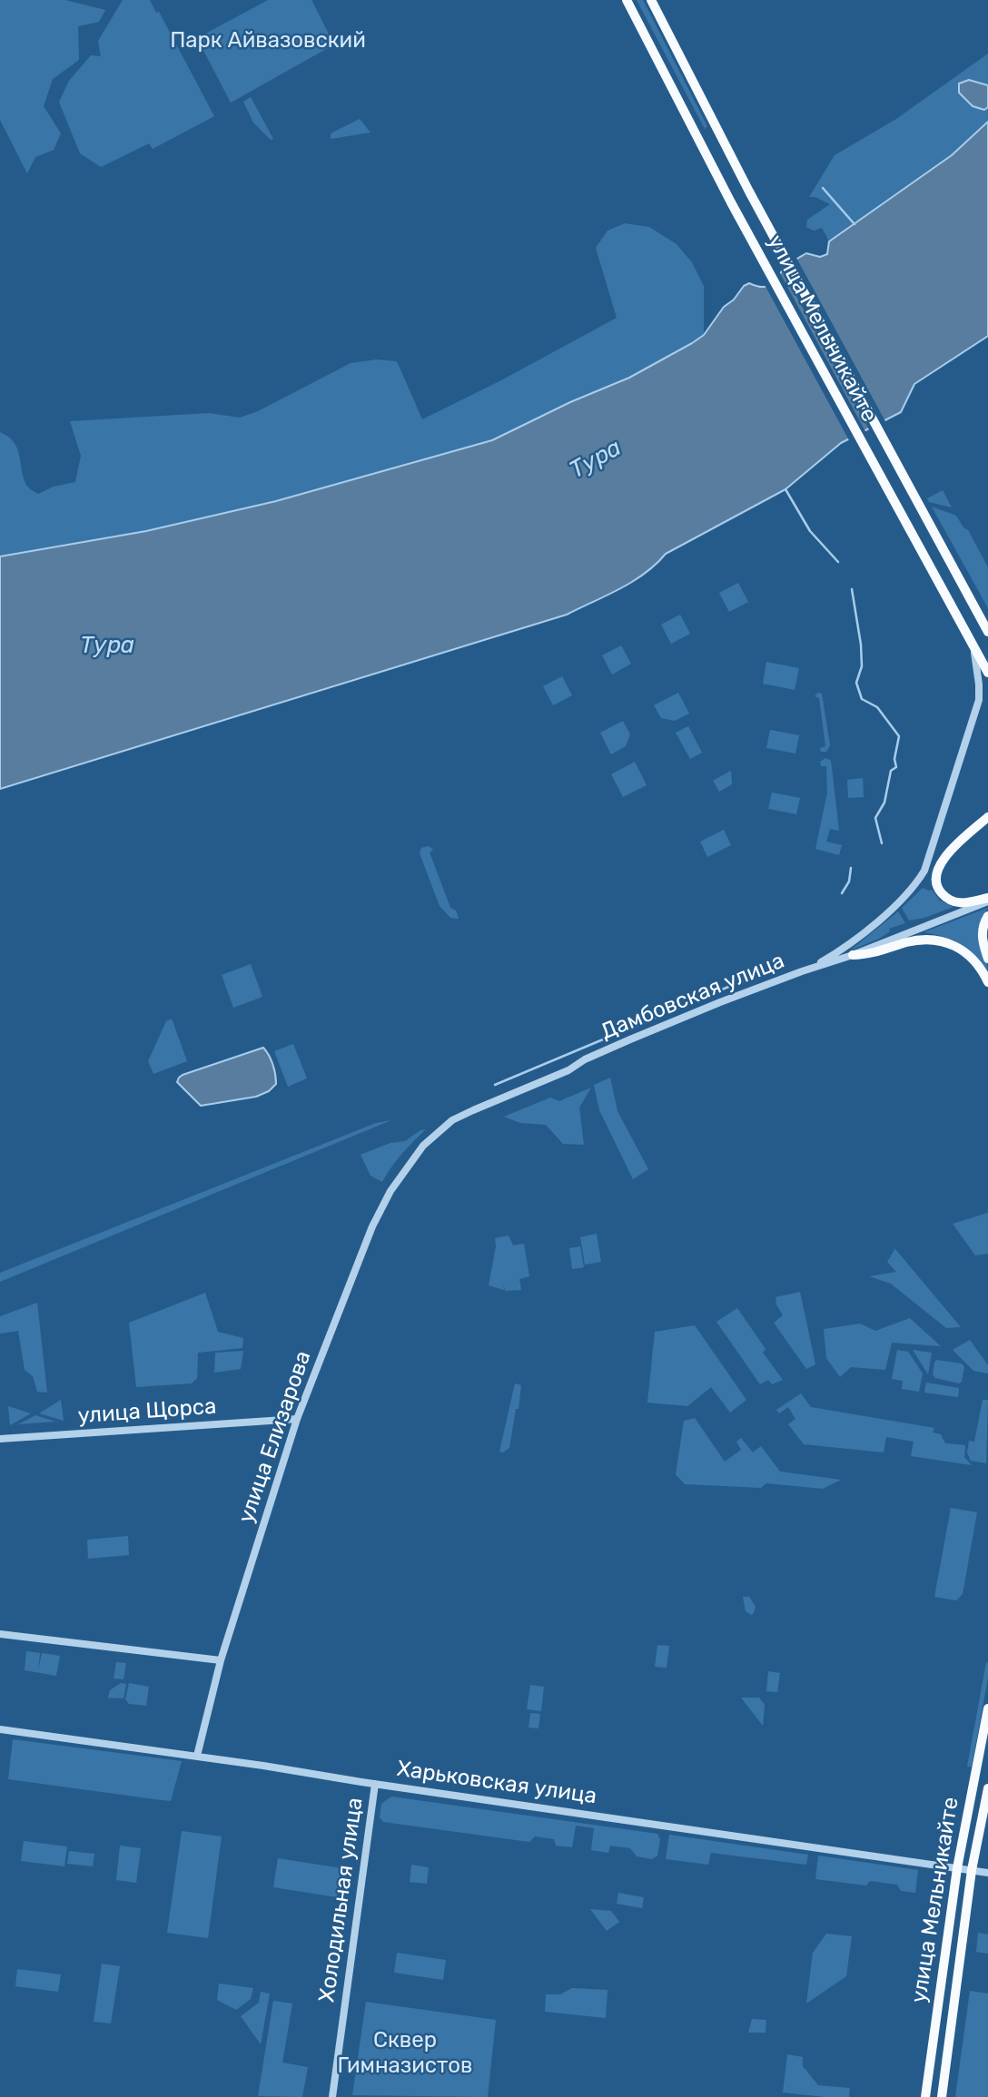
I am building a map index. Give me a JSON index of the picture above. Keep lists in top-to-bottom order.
{
  "streets": {
    "main road": ["улица Мельникайте"],
    "street": [
      "Дамбовская улица",
      "улица Щорса",
      "улица Елизарова",
      "Харьковская улица",
      "Холодильная улица"
    ]
  },
  "crossings": [
    ["улица Мельникайте", "Харьковская улица"],
    ["Дамбовская улица", "улица Елизарова"],
    ["улица Щорса", "улица Елизарова"],
    ["улица Елизарова", "Харьковская улица"],
    ["Харьковская улица", "Холодильная улица"]
  ],
  "water": ["Тура"],
  "parks": ["Парк Айвазовский", "Сквер Гимназистов"]
}
